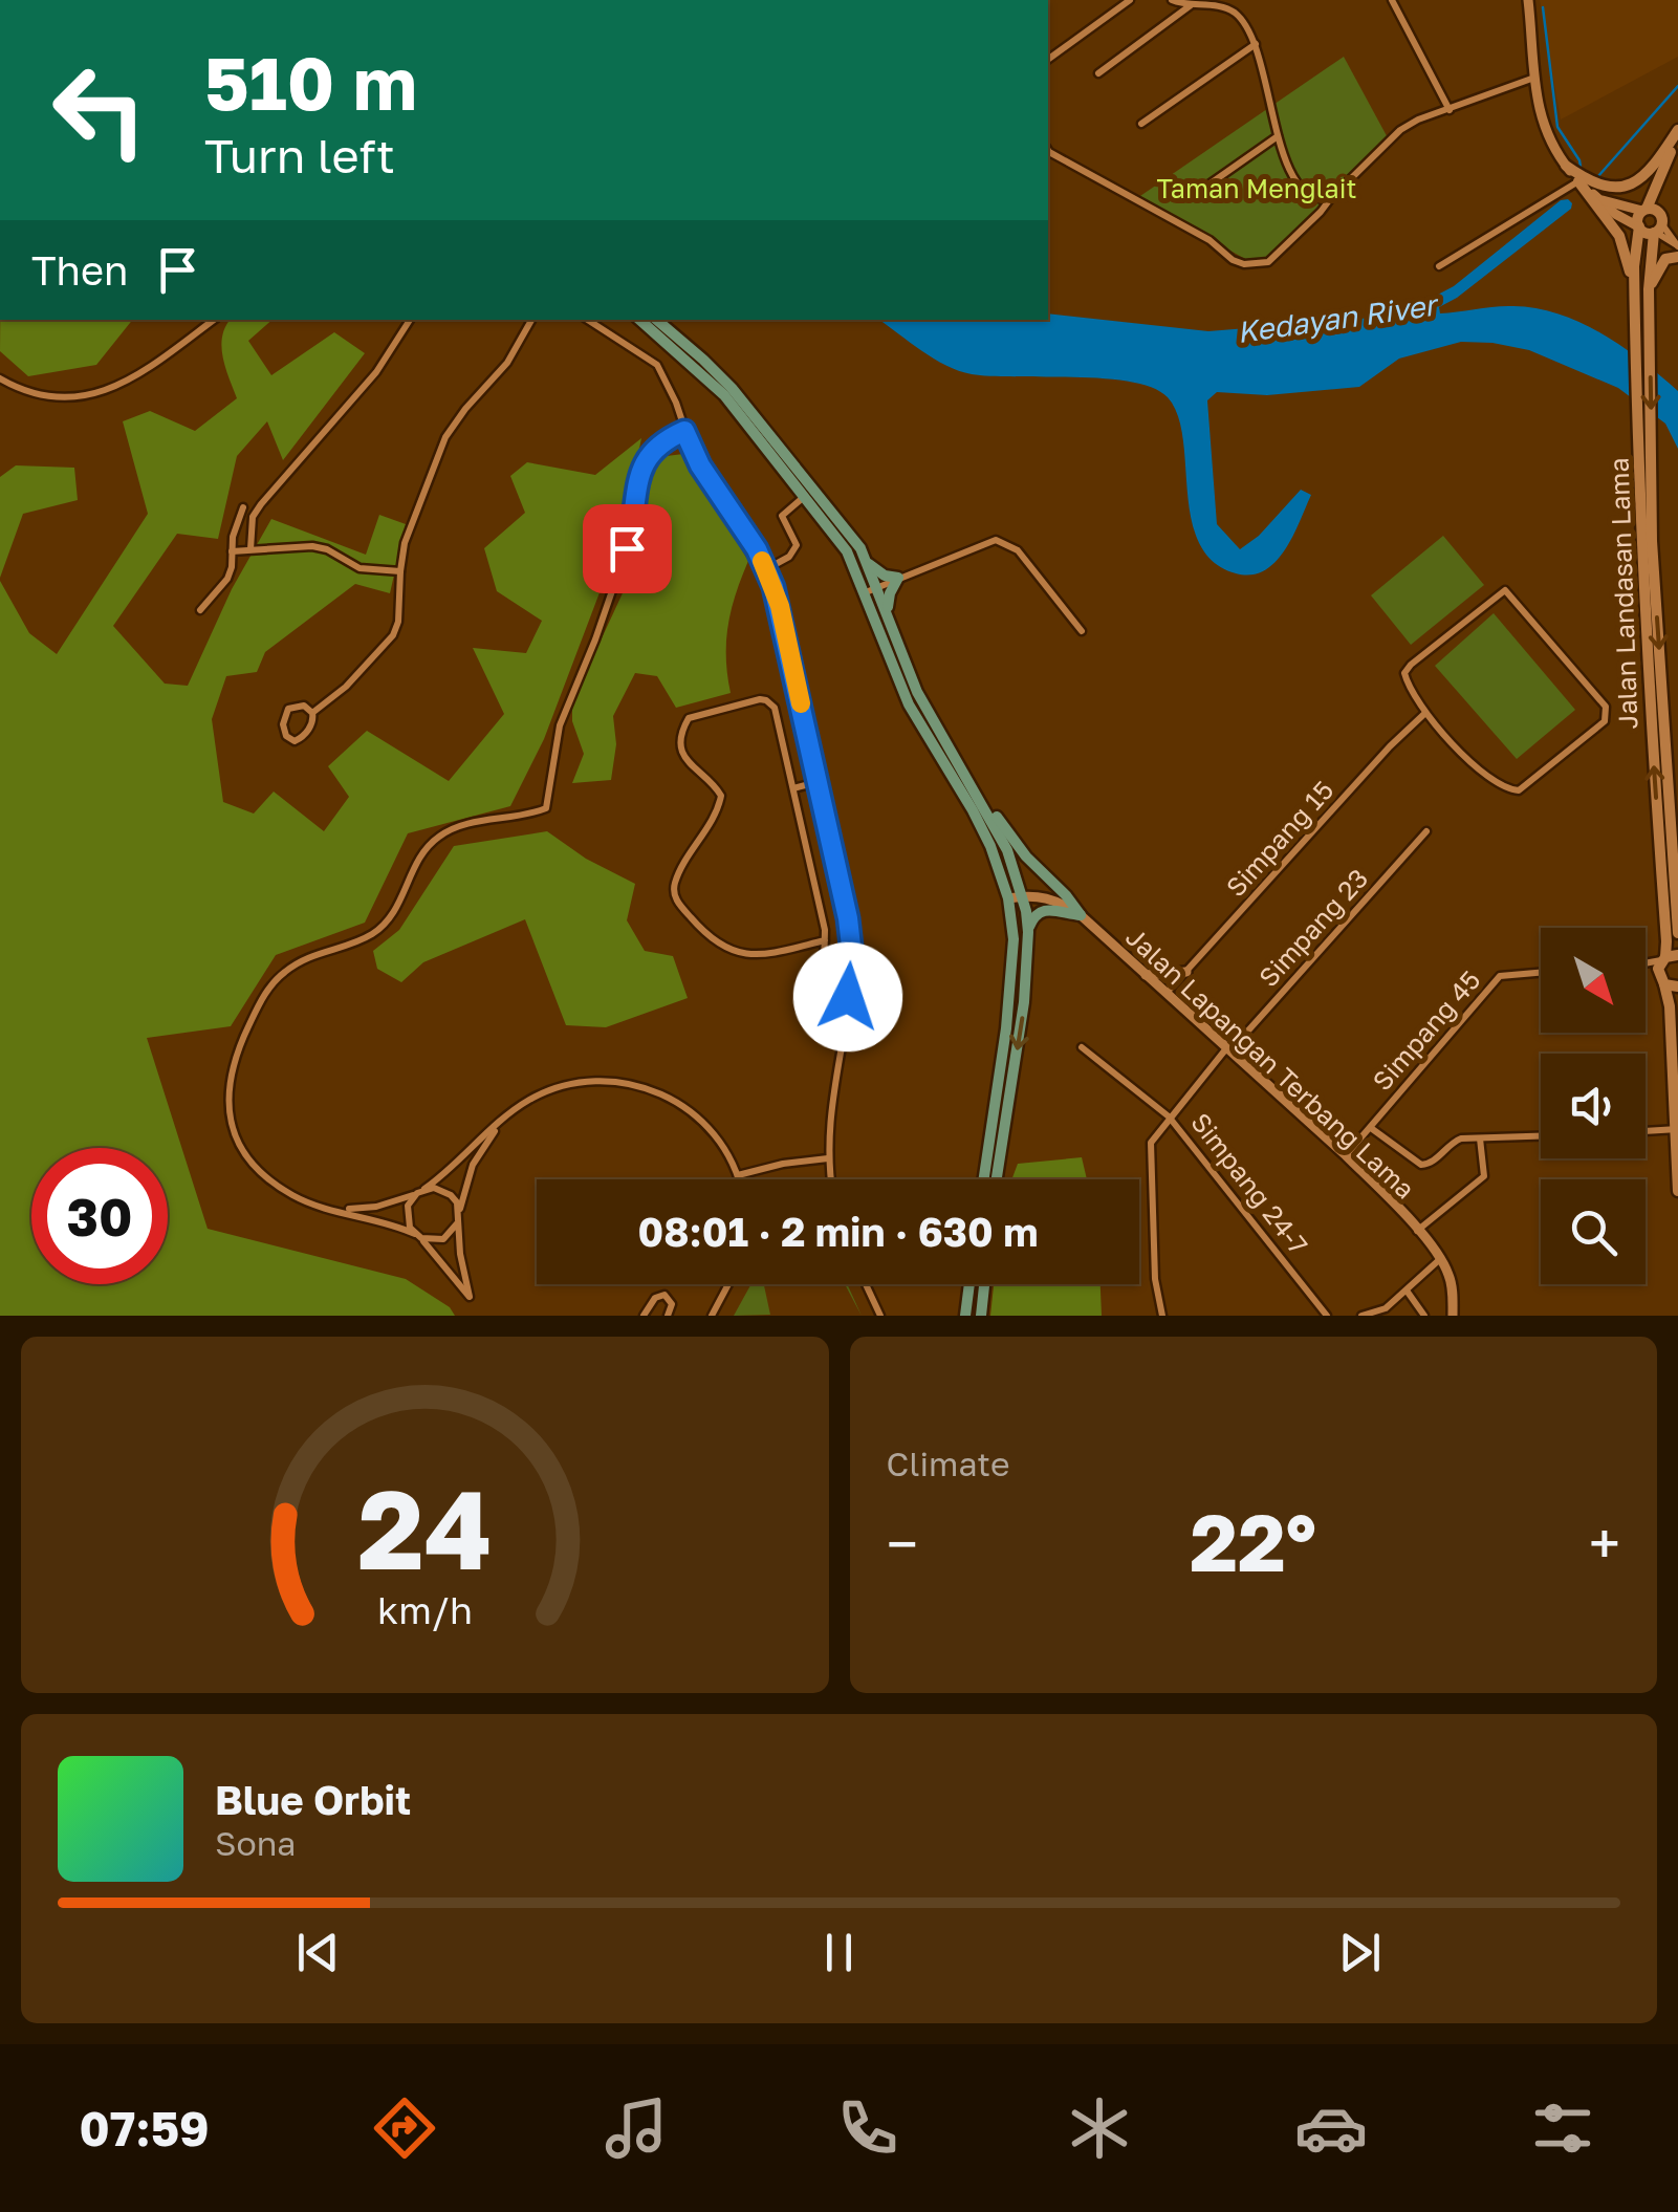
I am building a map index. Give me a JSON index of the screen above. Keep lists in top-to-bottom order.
{
  "streets": {
    "main road": ["Jalan Landasan Lama"],
    "street": [
      "Simpang 15",
      "Simpang 23",
      "Simpang 45",
      "Jalan Lapangan Terbang Lama",
      "Simpang 24-7"
    ]
  },
  "crossings": [
    ["Simpang 15", "Jalan Lapangan Terbang Lama"],
    ["Simpang 23", "Jalan Lapangan Terbang Lama"],
    ["Simpang 23", "Simpang 24-7"],
    ["Simpang 45", "Jalan Lapangan Terbang Lama"]
  ],
  "water": ["Kedayan River"],
  "parks": ["Taman Menglait"],
  "north": "bottom right",
  "page": {
    "turn": ["510 m", "Turn left"],
    "then": "Then",
    "limit": "30",
    "trip": "08:01 · 2 min · 630 m",
    "tile": "Climate",
    "heat": ["−", "22°", "+"],
    "song": ["Blue Orbit", "Sona"],
    "tabs": "07:59",
    "gauge": ["24", "km/h"]
  }
}
